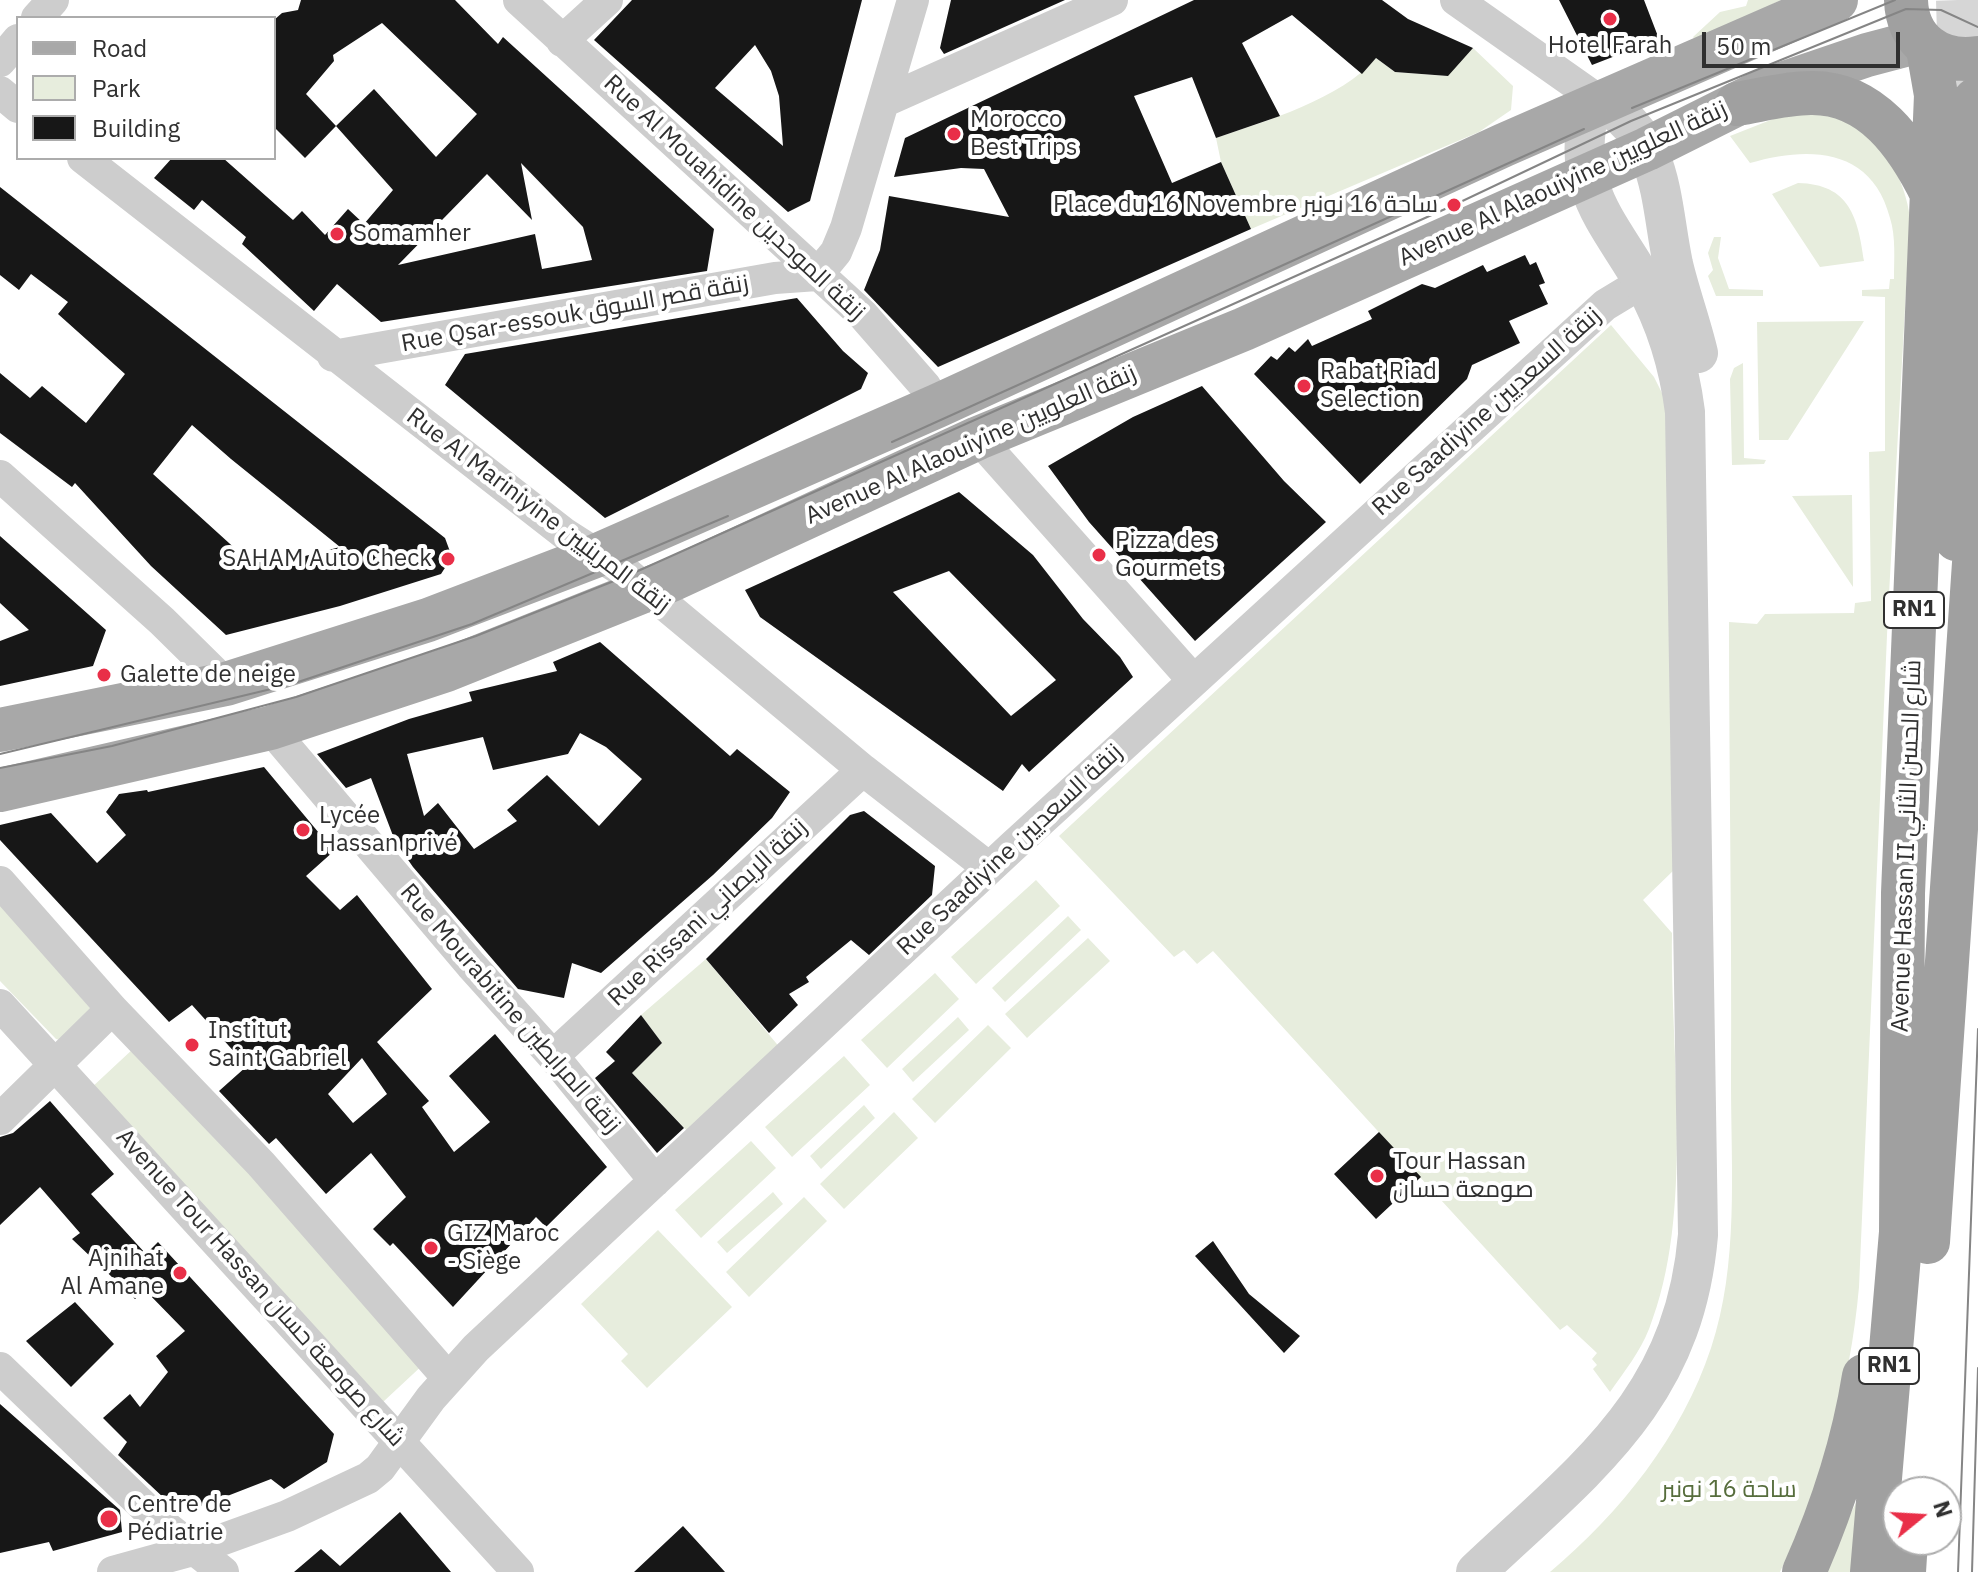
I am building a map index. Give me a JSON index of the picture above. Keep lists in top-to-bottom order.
{
  "streets": {
    "highway": ["RN1", "Avenue Hassan II شارع الحسن الثاني"],
    "main road": ["Avenue Al Alaouiyine زنقة العلويين"],
    "street": [
      "Rue Al Mouahidine زنقة الموحدين",
      "Rue Qsar-essouk زنقة قصر السوق",
      "Rue Saadiyine زنقة السعديين",
      "Rue Al Mariniyine زنقة المرينيين",
      "Rue Rissani زنقة الريصاني",
      "Rue Mourabitine زنقة المرابطين",
      "Avenue Tour Hassan شارع صومعة حسان"
    ]
  },
  "crossings": [
    ["Avenue Al Alaouiyine زنقة العلويين", "Rue Al Mouahidine زنقة الموحدين"],
    ["Avenue Al Alaouiyine زنقة العلويين", "Rue Al Mariniyine زنقة المرينيين"],
    ["Avenue Al Alaouiyine زنقة العلويين", "RN1"],
    ["Avenue Al Alaouiyine زنقة العلويين", "Avenue Hassan II شارع الحسن الثاني"],
    ["Avenue Al Alaouiyine زنقة العلويين", "Rue Mourabitine زنقة المرابطين"],
    ["Rue Al Mouahidine زنقة الموحدين", "Rue Qsar-essouk زنقة قصر السوق"],
    ["Rue Qsar-essouk زنقة قصر السوق", "Rue Al Mariniyine زنقة المرينيين"],
    ["Rue Saadiyine زنقة السعديين", "Rue Al Mariniyine زنقة المرينيين"],
    ["Rue Saadiyine زنقة السعديين", "Rue Mourabitine زنقة المرابطين"],
    ["Rue Saadiyine زنقة السعديين", "Avenue Tour Hassan شارع صومعة حسان"],
    ["Rue Al Mariniyine زنقة المرينيين", "Rue Rissani زنقة الريصاني"],
    ["RN1", "Avenue Hassan II شارع الحسن الثاني"],
    ["Rue Rissani زنقة الريصاني", "Rue Mourabitine زنقة المرابطين"]
  ],
  "parks": ["ساحة 16 نونبر"],
  "places": [
    "Hotel Farah",
    "Morocco Best Trips",
    "Place du 16 Novembre ساحة 16 نونبر",
    "Somamher",
    "Rabat Riad Selection",
    "Pizza des Gourmets",
    "SAHAM Auto Check",
    "Galette de neige",
    "Lycée Hassan privé",
    "Institut Saint Gabriel",
    "Tour Hassan صومعة حسان",
    "GIZ Maroc - Siège",
    "Ajnihat Al Amane",
    "Centre de Pédiatrie"
  ],
  "legend": ["Road", "Park", "Building"],
  "scale_bar": "50 m",
  "north": "right"
}
